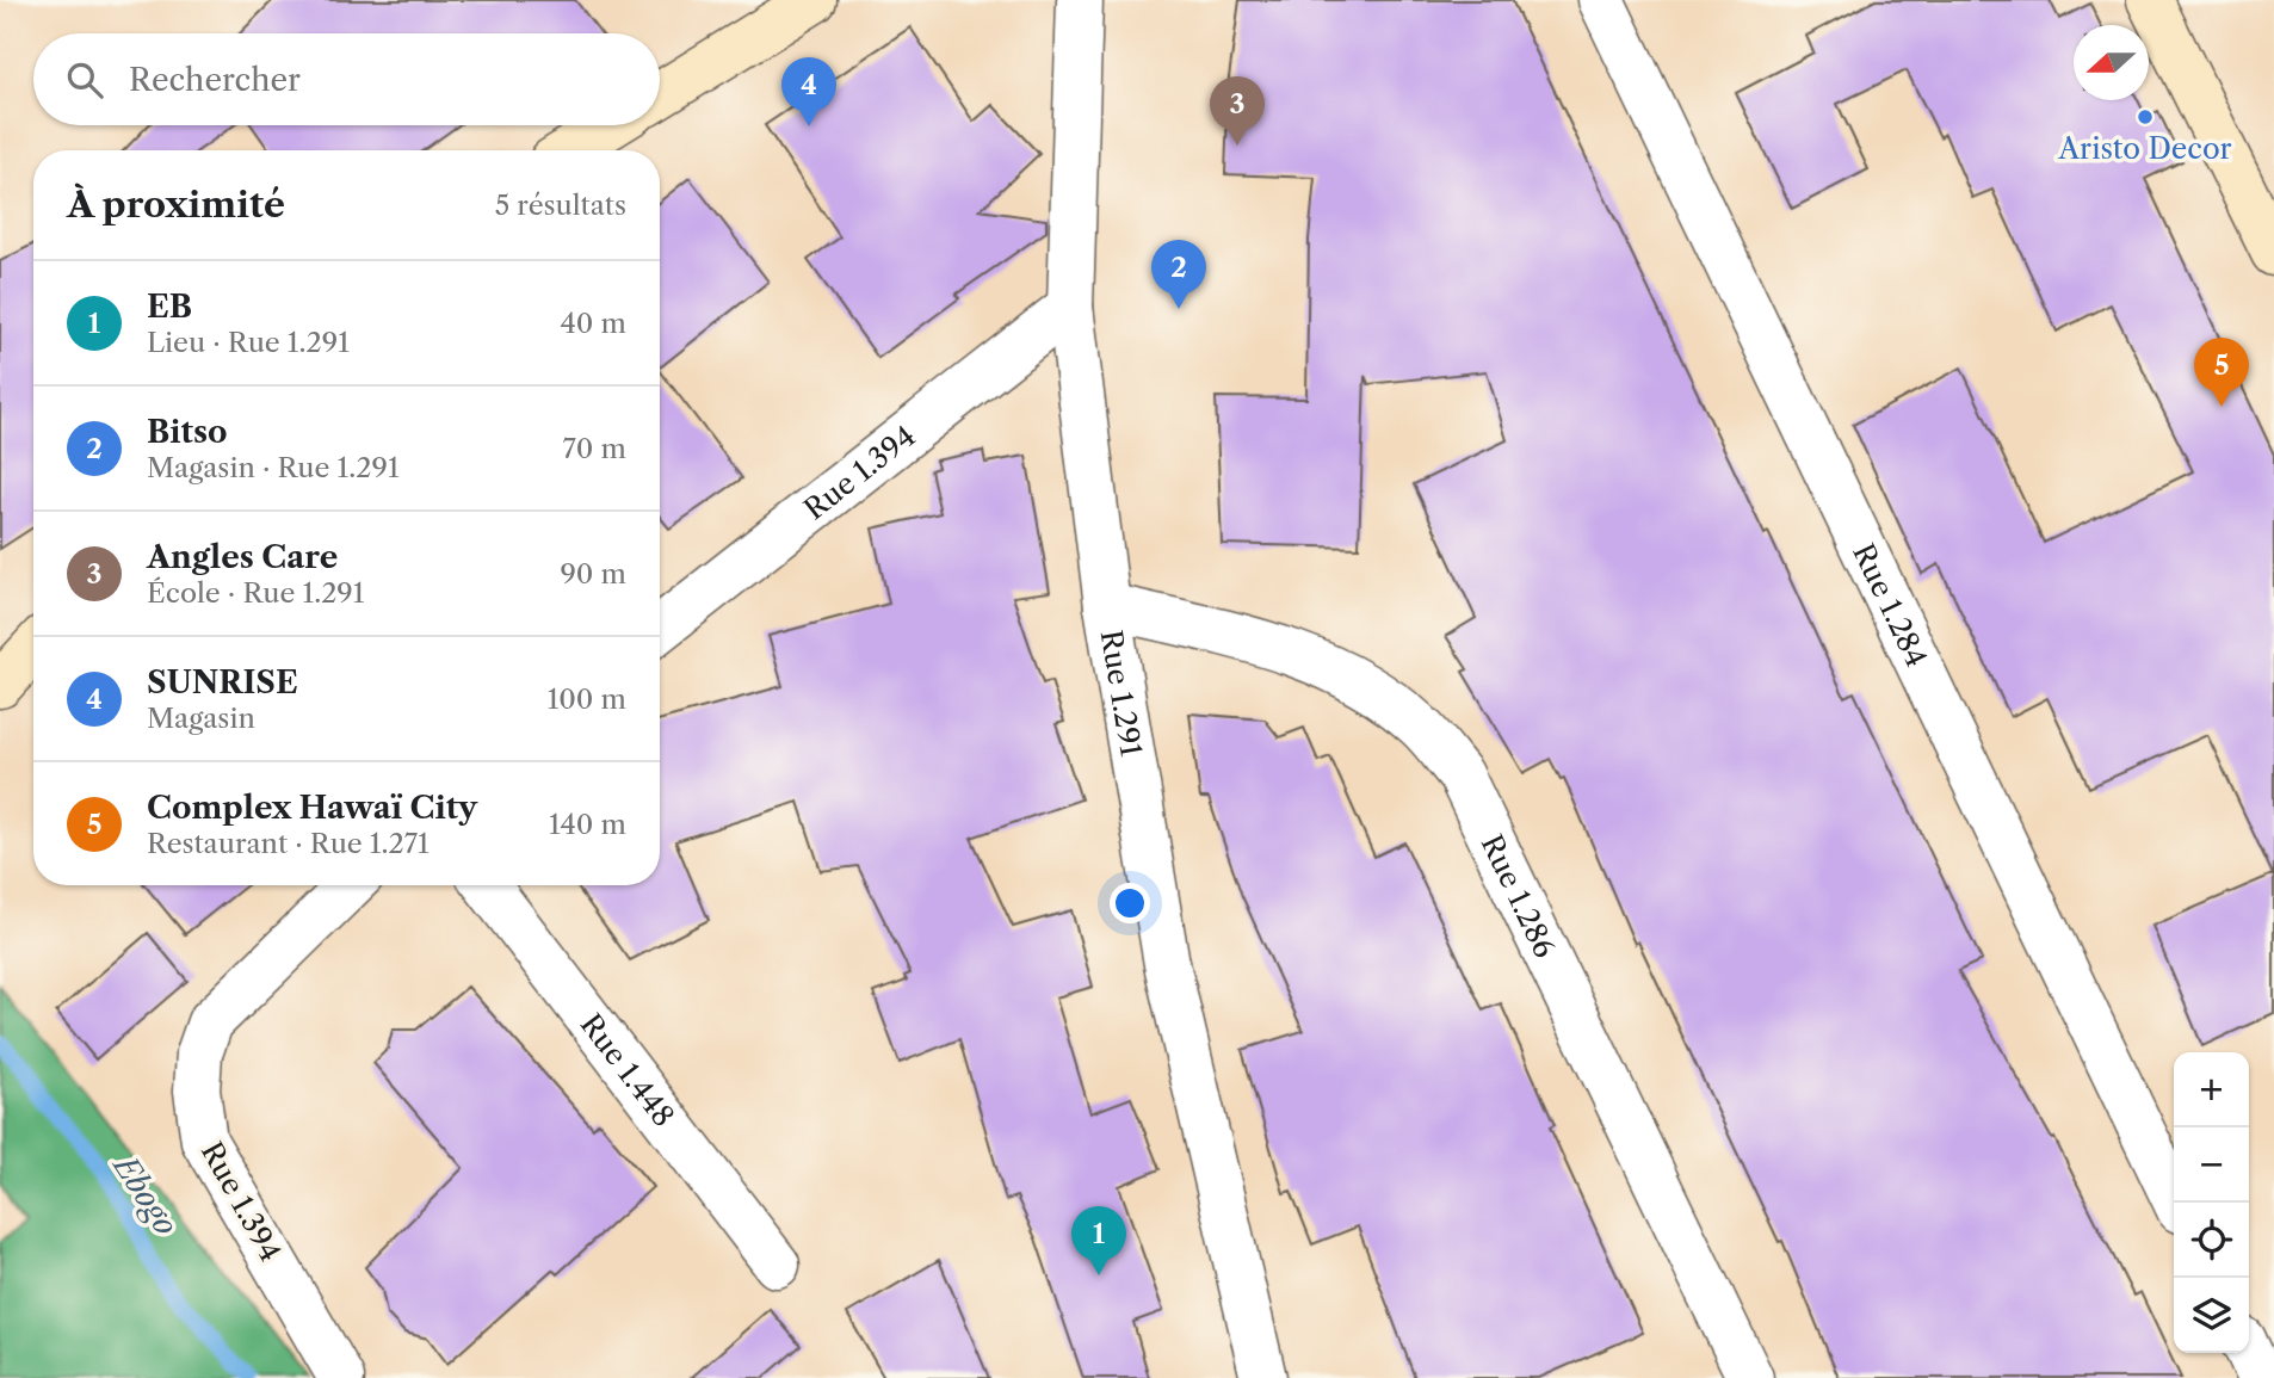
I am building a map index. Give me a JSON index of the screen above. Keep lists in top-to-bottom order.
{
  "streets": {
    "street": [
      "Rue 1.394",
      "Rue 1.284",
      "Rue 1.291",
      "Rue 1.286",
      "Rue 1.448"
    ]
  },
  "crossings": [
    ["Rue 1.394", "Rue 1.291"],
    ["Rue 1.291", "Rue 1.286"]
  ],
  "water": ["Ebogo"],
  "places": ["Aristo Decor"],
  "north": "left",
  "page": {
    "search": "Rechercher",
    "pins": [
      "4",
      "3",
      "2",
      "5",
      "1"
    ],
    "heading": ["À proximité", "5 résultats"],
    "list": [
      {
        "mark": "1",
        "name": "EB",
        "note": "Lieu · Rue 1.291",
        "value": "40 m"
      },
      {
        "mark": "2",
        "name": "Bitso",
        "note": "Magasin · Rue 1.291",
        "value": "70 m"
      },
      {
        "mark": "3",
        "name": "Angles Care",
        "note": "École · Rue 1.291",
        "value": "90 m"
      },
      {
        "mark": "4",
        "name": "SUNRISE",
        "note": "Magasin",
        "value": "100 m"
      },
      {
        "mark": "5",
        "name": "Complex Hawaï City",
        "note": "Restaurant · Rue 1.271",
        "value": "140 m"
      }
    ],
    "map_buttons": ["+", "−"]
  }
}
